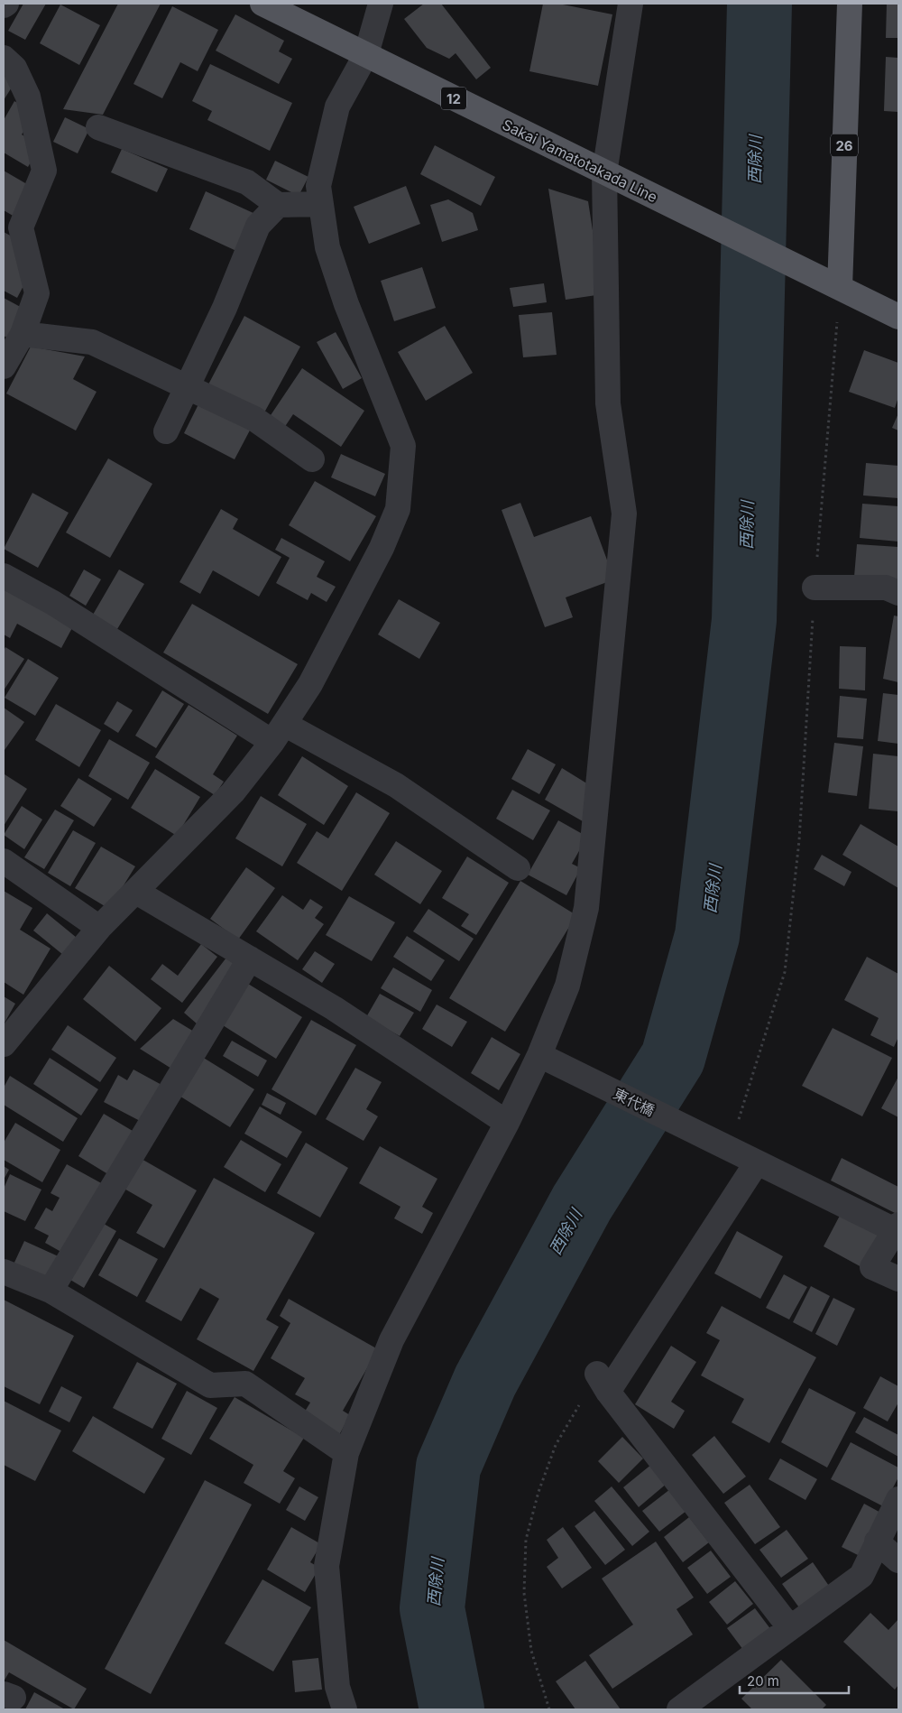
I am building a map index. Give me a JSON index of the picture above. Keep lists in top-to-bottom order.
{
  "streets": {
    "main road": ["12", "26", "Sakai Yamatotakada Line"],
    "street": ["東代橋"]
  },
  "crossings": [
    ["26", "Sakai Yamatotakada Line"]
  ],
  "water": ["西除川"],
  "scale_bar": "20 m"
}
